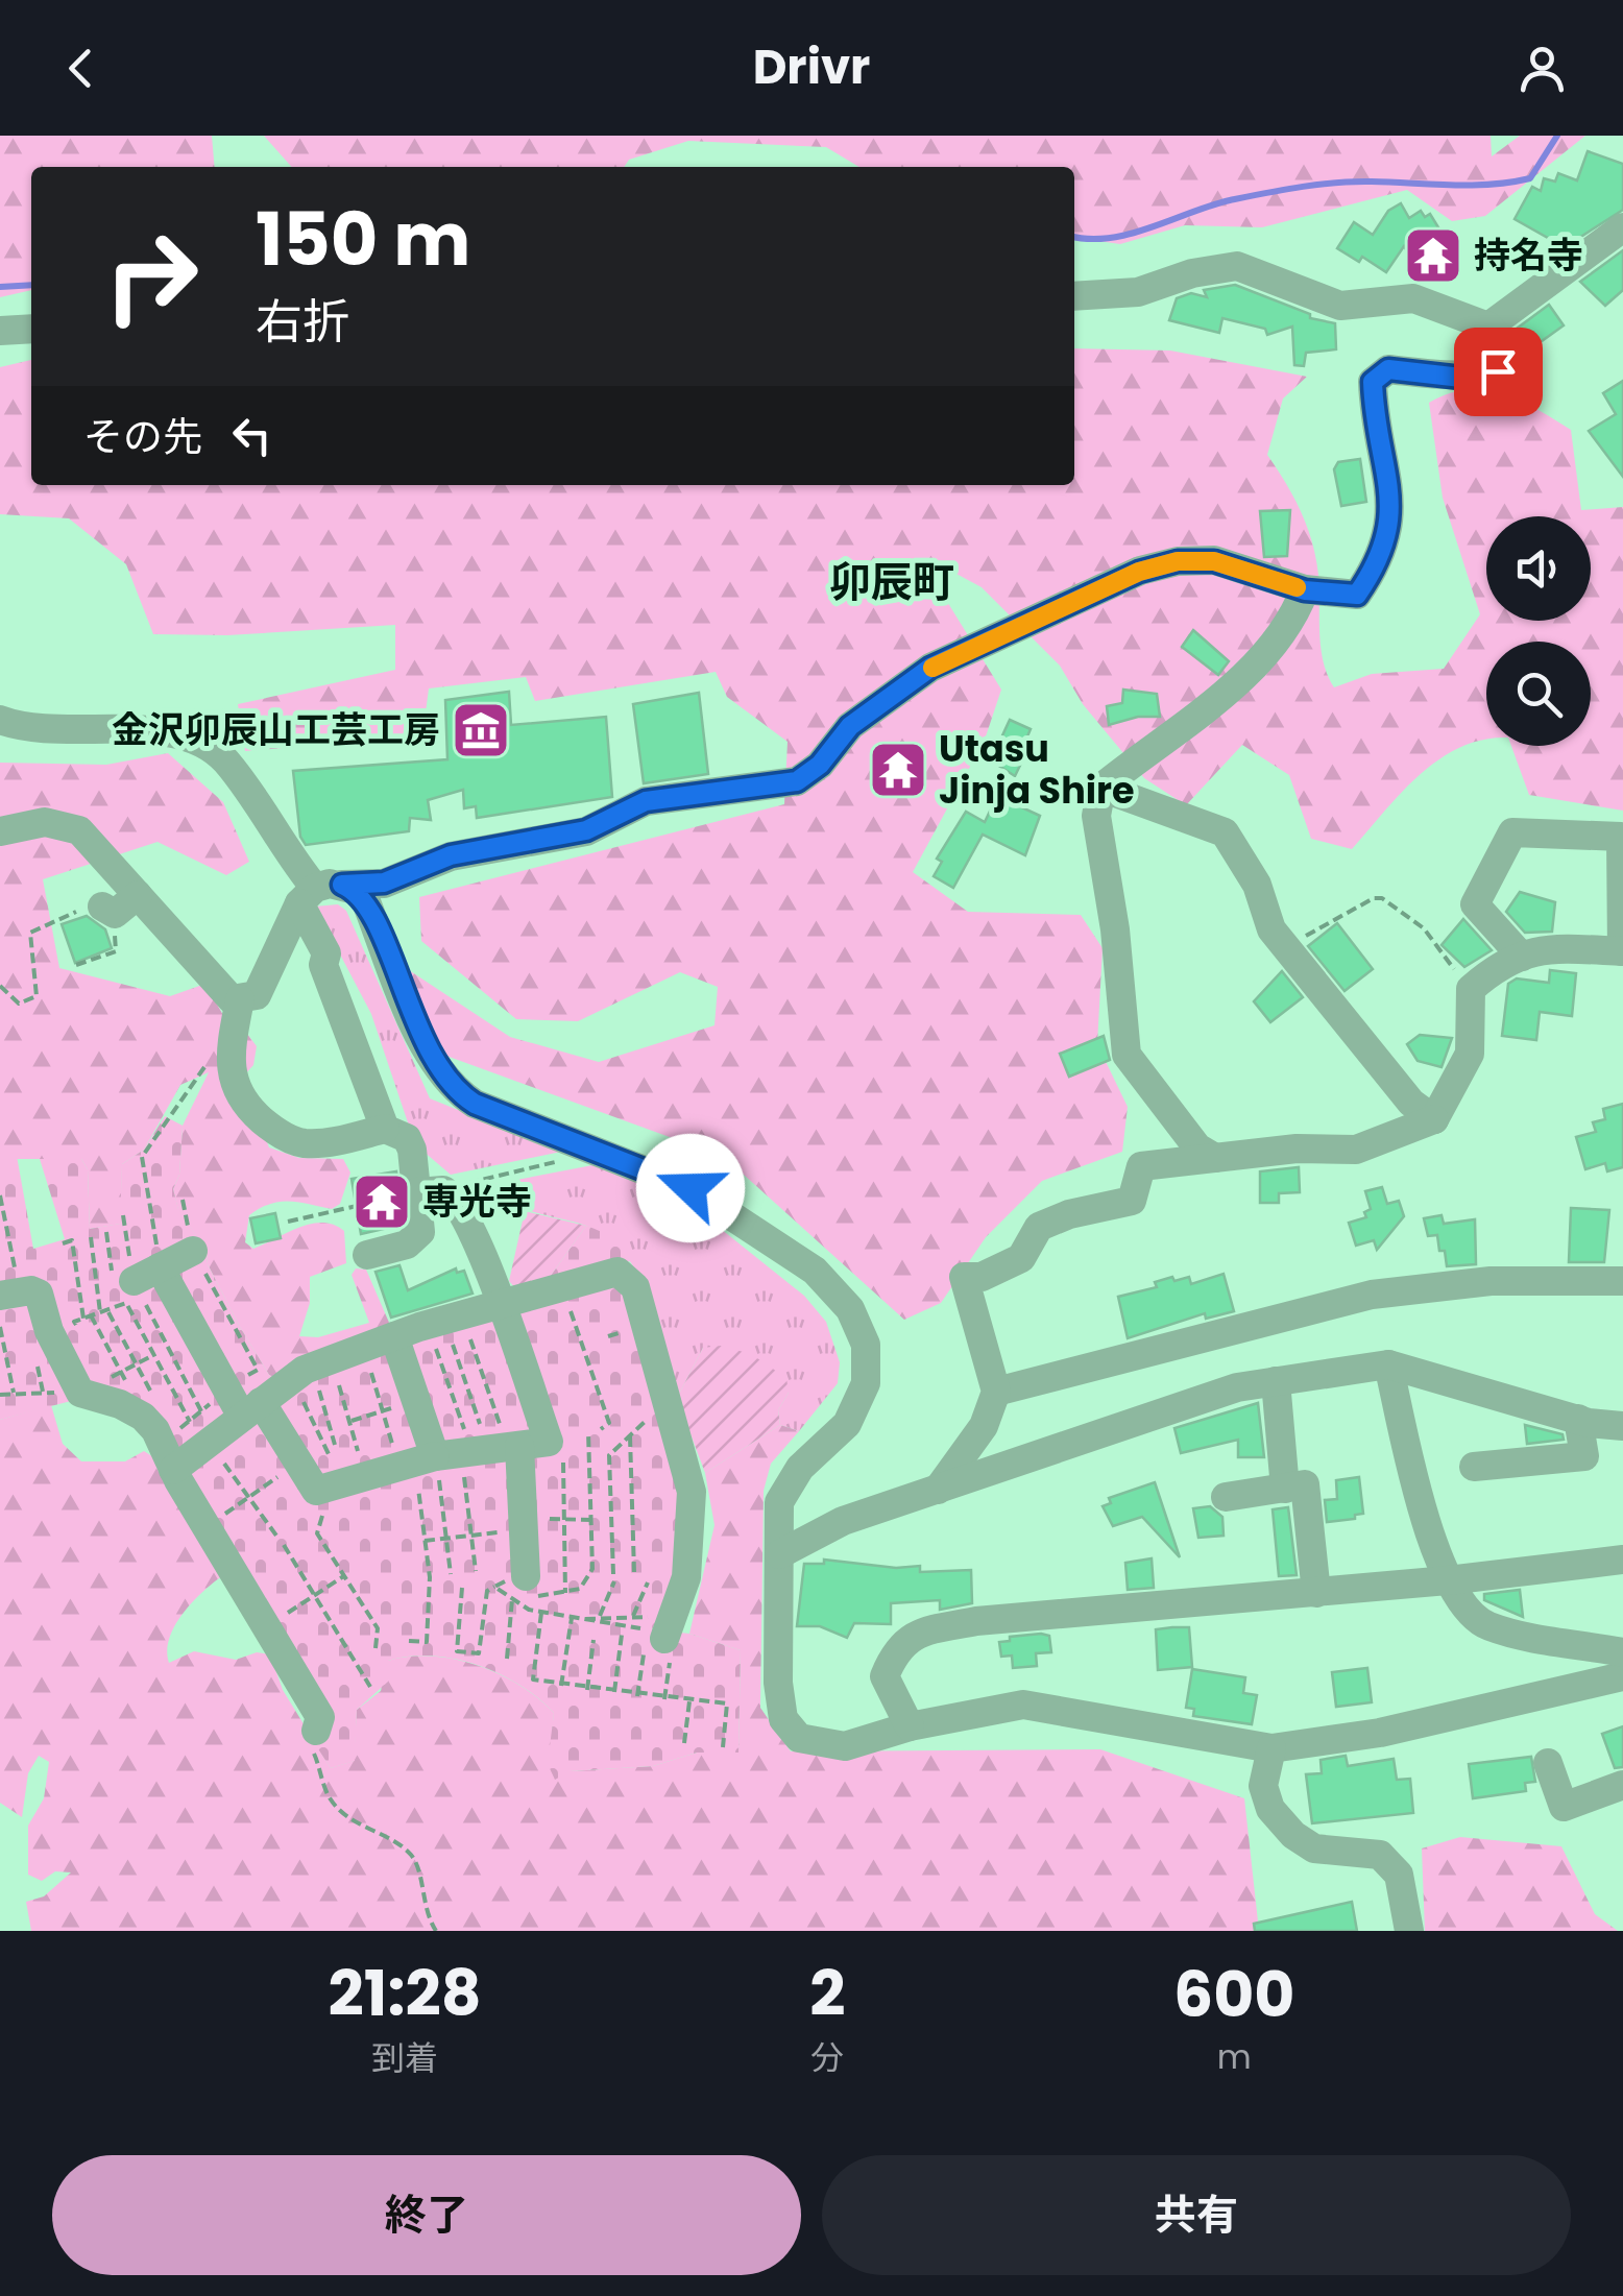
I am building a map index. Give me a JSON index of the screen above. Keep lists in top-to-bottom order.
{
  "districts": ["卯辰町"],
  "places": {
    "temple": ["持名寺", "Utasu Jinja Shire", "専光寺"],
    "museum": ["金沢卯辰山工芸工房"]
  },
  "page": {
    "header": "Drivr",
    "turn": ["150 m", "右折"],
    "then": "その先",
    "eta": [
      "21:28",
      "到着",
      "2",
      "分",
      "600",
      "m"
    ],
    "buttons": ["終了", "共有"]
  }
}
